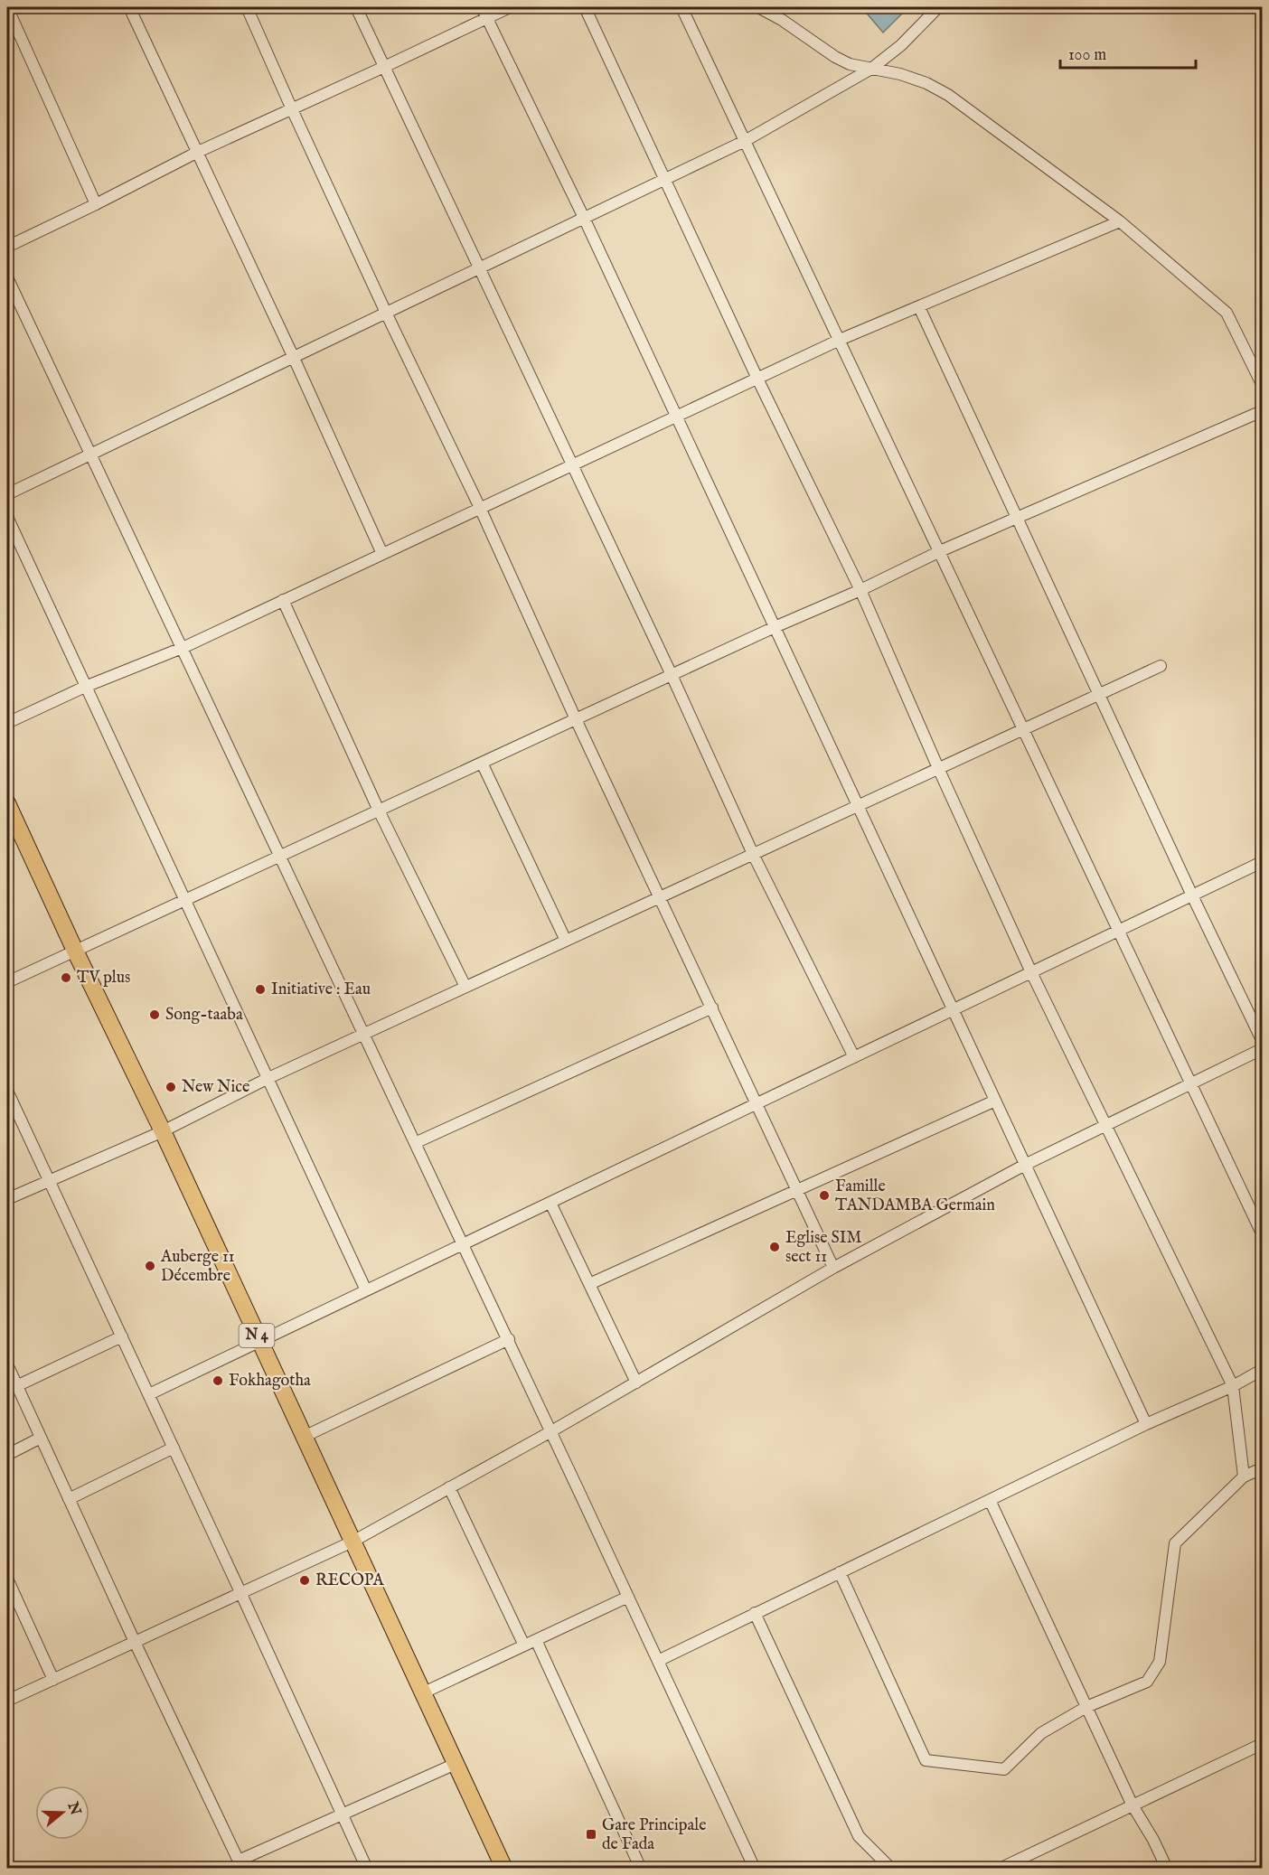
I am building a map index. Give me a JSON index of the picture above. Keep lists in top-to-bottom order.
{
  "streets": {
    "highway": ["N 4"]
  },
  "places": {
    "other": [
      "TV plus",
      "Initiative : Eau",
      "Song-taaba",
      "New Nice",
      "Famille TANDAMBA Germain",
      "Eglise SIM sect 11",
      "Auberge 11 Décembre",
      "Fokhagotha",
      "RECOPA"
    ],
    "transit": ["Gare Principale de Fada"]
  },
  "scale_bar": "100 m",
  "north": "right"
}
